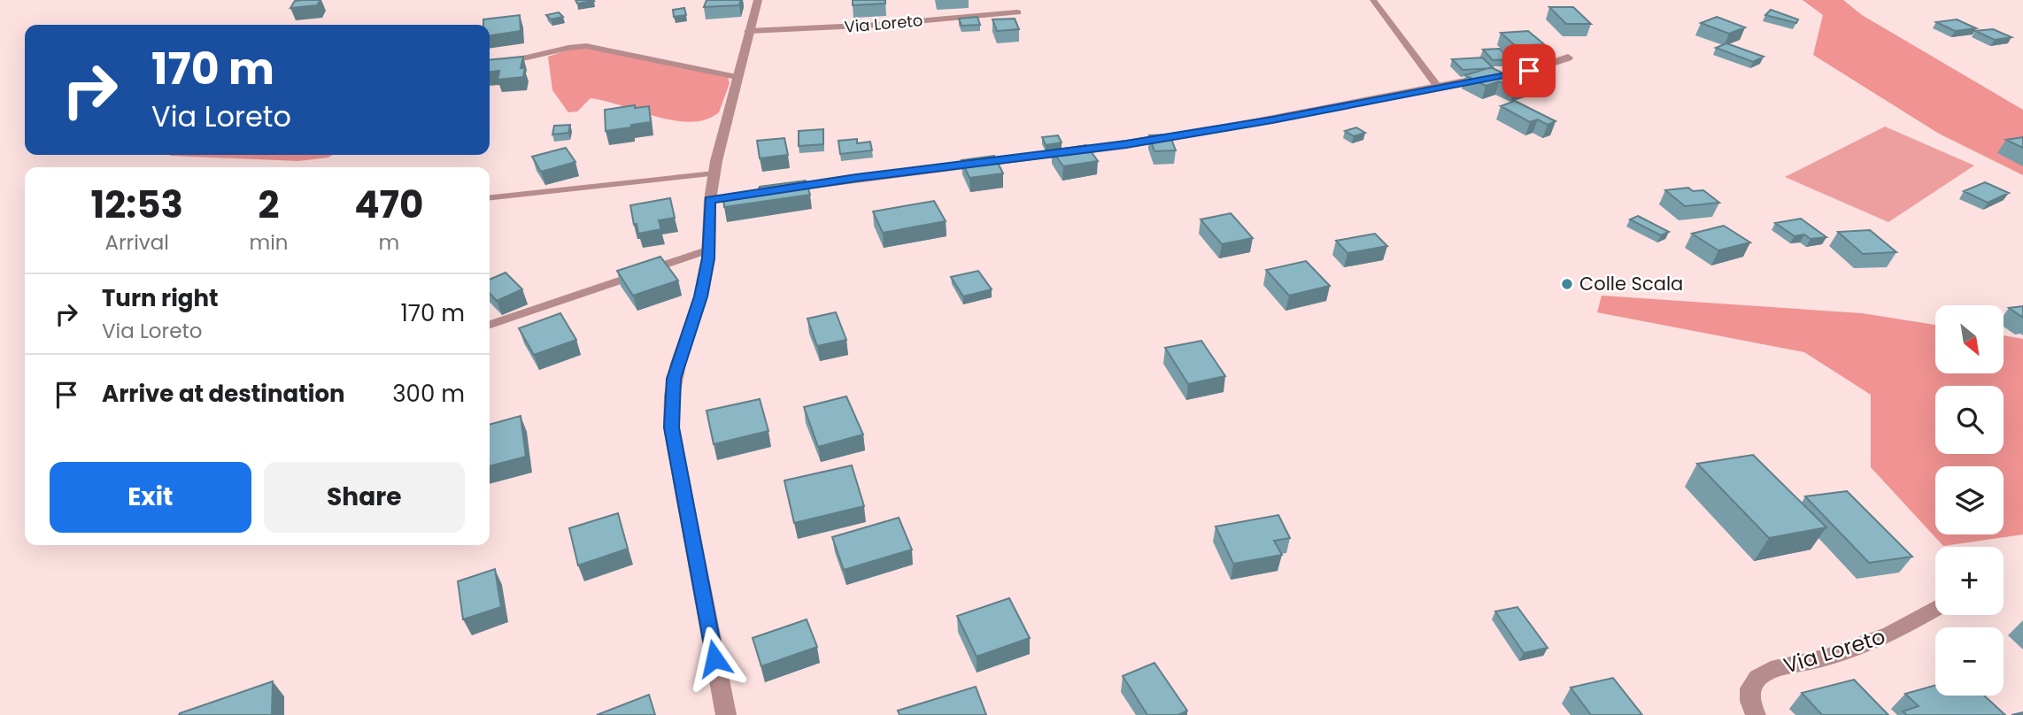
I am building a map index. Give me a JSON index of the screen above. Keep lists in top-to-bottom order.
{
  "streets": {
    "street": ["Via Loreto"]
  },
  "places": ["Colle Scala"],
  "north": "bottom right",
  "page": {
    "turn": ["170 m", "Via Loreto"],
    "eta": [
      "12:53",
      "Arrival",
      "2",
      "min",
      "470",
      "m"
    ],
    "list": [
      {
        "name": "Turn right",
        "note": "Via Loreto",
        "value": "170 m"
      },
      {
        "name": "Arrive at destination",
        "value": "300 m"
      }
    ],
    "map_buttons": ["+", "−"],
    "buttons": ["Exit", "Share"]
  }
}
